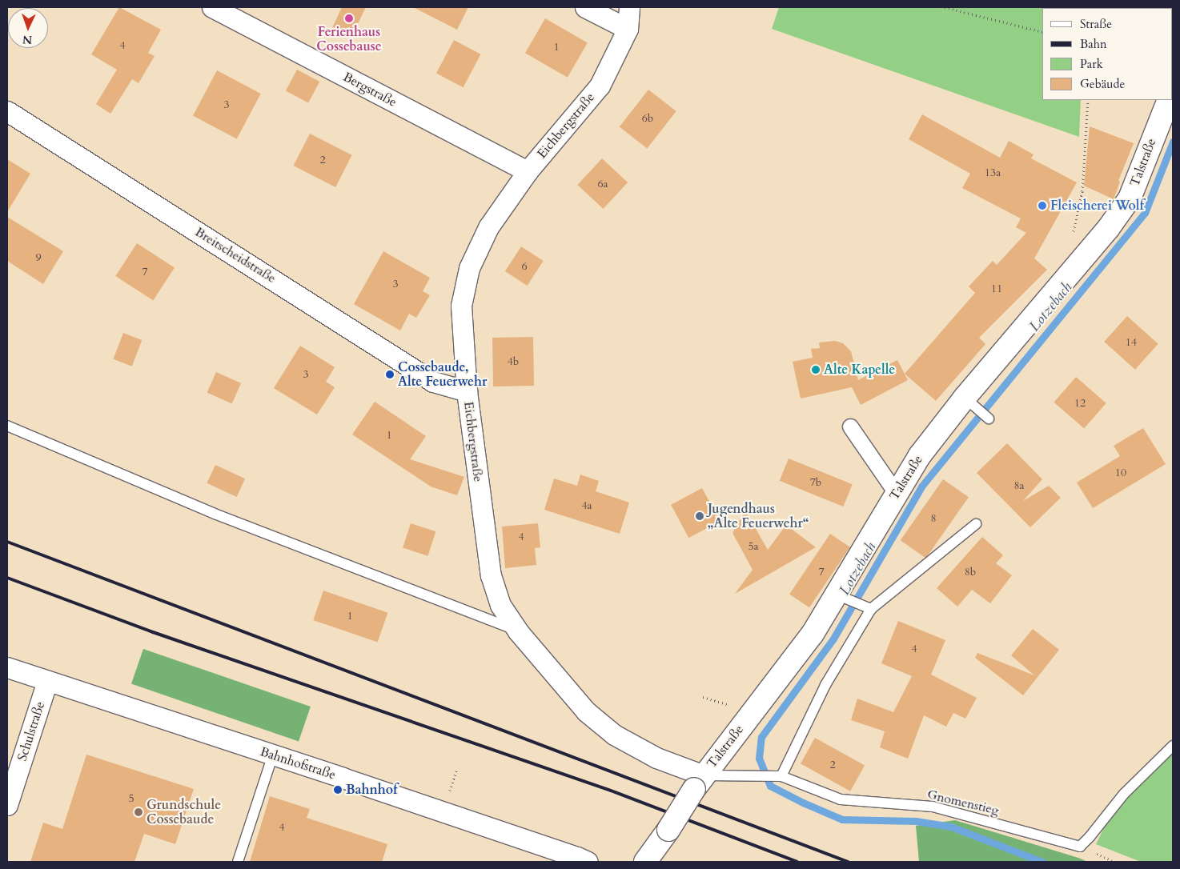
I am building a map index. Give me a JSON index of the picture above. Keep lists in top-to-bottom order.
{
  "streets": {
    "street": [
      "Bergstraße",
      "Eichbergstraße",
      "Talstraße",
      "Breitscheidstraße",
      "Schulstraße",
      "Bahnhofstraße"
    ],
    "lane": ["Gnomenstieg"]
  },
  "crossings": [
    ["Bergstraße", "Eichbergstraße"],
    ["Eichbergstraße", "Talstraße"],
    ["Eichbergstraße", "Breitscheidstraße"],
    ["Eichbergstraße", "Gnomenstieg"],
    ["Talstraße", "Gnomenstieg"],
    ["Schulstraße", "Bahnhofstraße"]
  ],
  "water": ["Lotzebach"],
  "places": [
    "Ferienhaus Cossebause",
    "Fleischerei Wolf",
    "Alte Kapelle",
    "Cossebaude, Alte Feuerwehr",
    "Jugendhaus „Alte Feuerwehr“",
    "Bahnhof",
    "Grundschule Cossebaude"
  ],
  "house_numbers": [
    "4",
    "1",
    "3",
    "6b",
    "2",
    "13a",
    "6a",
    "9",
    "6",
    "7",
    "3",
    "11",
    "14",
    "4b",
    "3",
    "12",
    "1",
    "10",
    "7b",
    "8a",
    "4a",
    "8",
    "4",
    "5a",
    "7",
    "8b",
    "1",
    "4",
    "2",
    "5",
    "4"
  ],
  "legend": [
    "Straße",
    "Bahn",
    "Park",
    "Gebäude"
  ],
  "north": "bottom"
}
